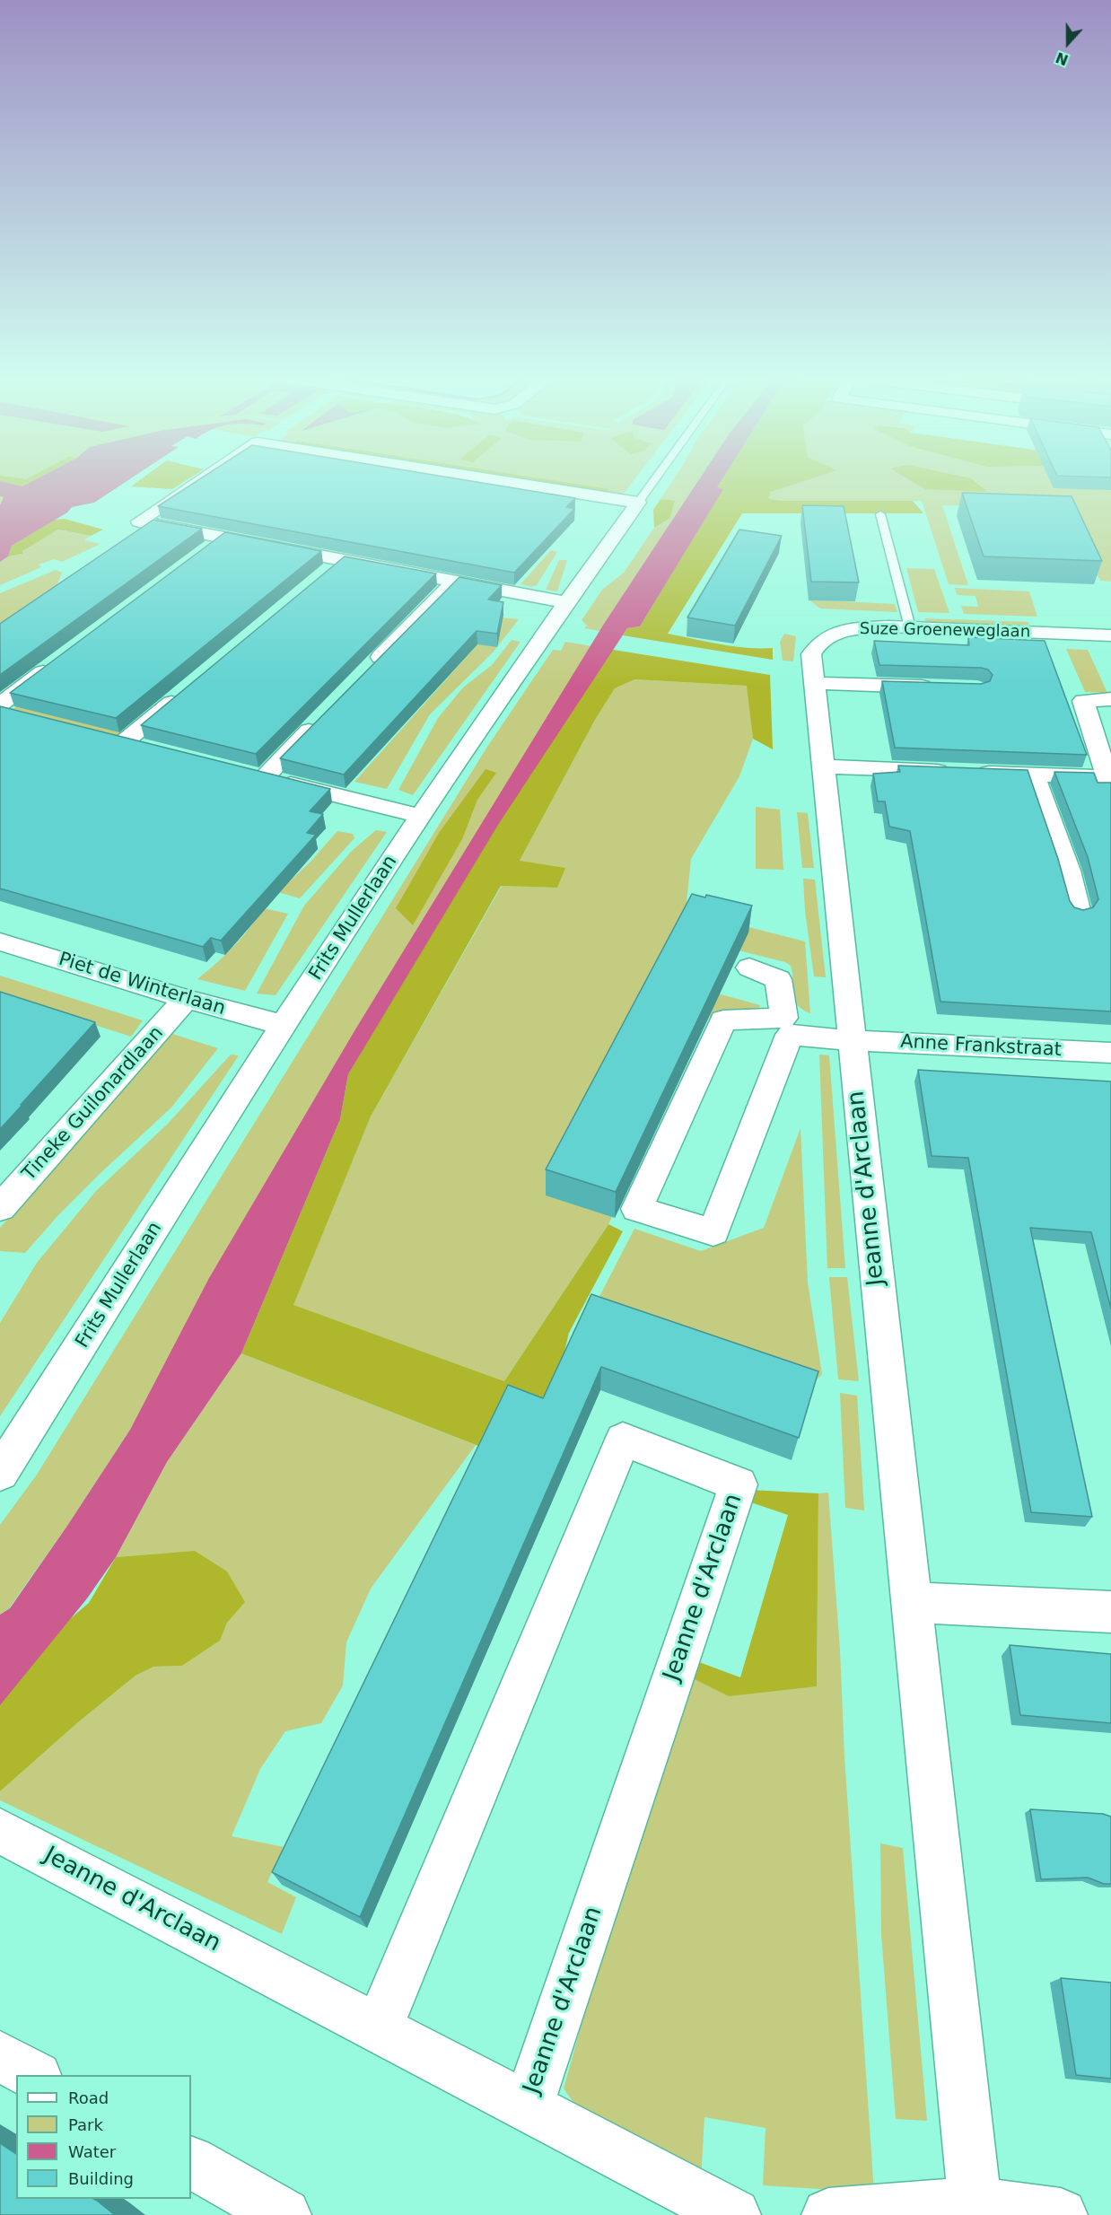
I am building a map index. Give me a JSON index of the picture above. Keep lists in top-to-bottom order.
{
  "streets": {
    "street": [
      "Suze Groeneweglaan",
      "Frits Mullerlaan",
      "Piet de Winterlaan",
      "Anne Frankstraat",
      "Tineke Guilonardlaan",
      "Jeanne d'Arclaan"
    ]
  },
  "crossings": [
    ["Suze Groeneweglaan", "Jeanne d'Arclaan"],
    ["Frits Mullerlaan", "Piet de Winterlaan"],
    ["Piet de Winterlaan", "Tineke Guilonardlaan"],
    ["Anne Frankstraat", "Jeanne d'Arclaan"]
  ],
  "legend": [
    "Road",
    "Park",
    "Water",
    "Building"
  ],
  "north": "bottom"
}
